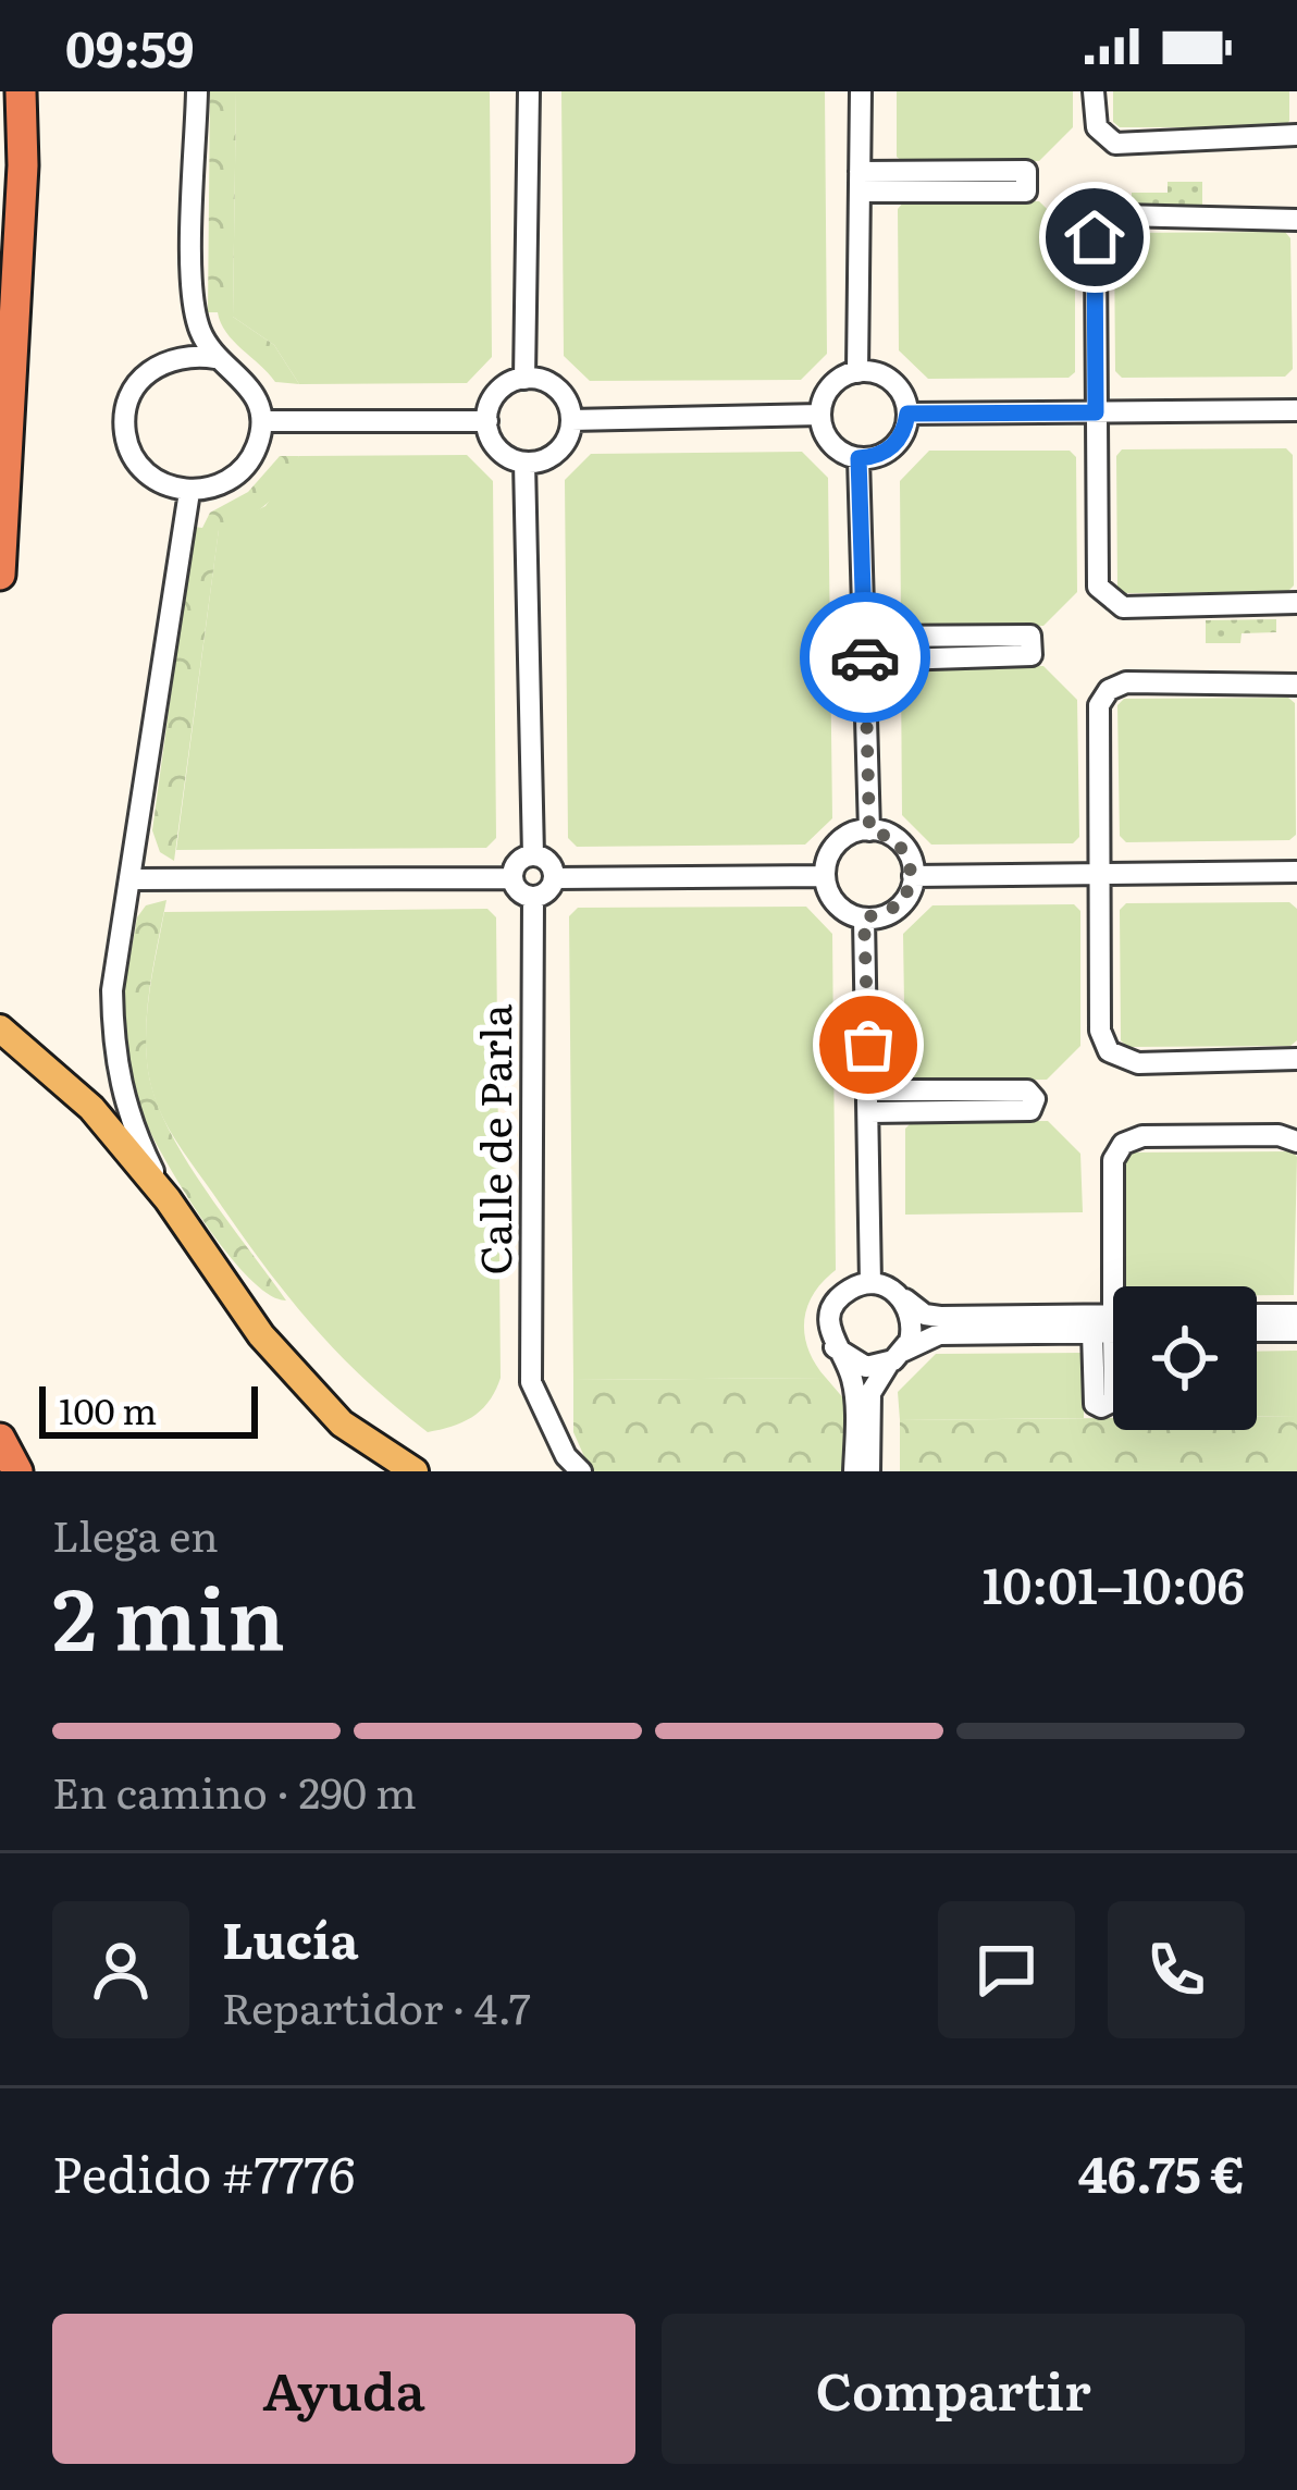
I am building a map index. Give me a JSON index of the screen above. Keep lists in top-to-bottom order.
{
  "streets": {
    "street": ["Calle de Parla"]
  },
  "scale_bar": "100 m",
  "page": {
    "status": "09:59",
    "scale": "100 m",
    "heading": ["2 min", "Llega en", "10:01–10:06"],
    "panel": [
      "Lucía",
      "Repartidor · 4.7",
      "Pedido #7776",
      "46.75 €"
    ],
    "bar": "En camino · 290 m",
    "buttons": ["Ayuda", "Compartir"]
  }
}
